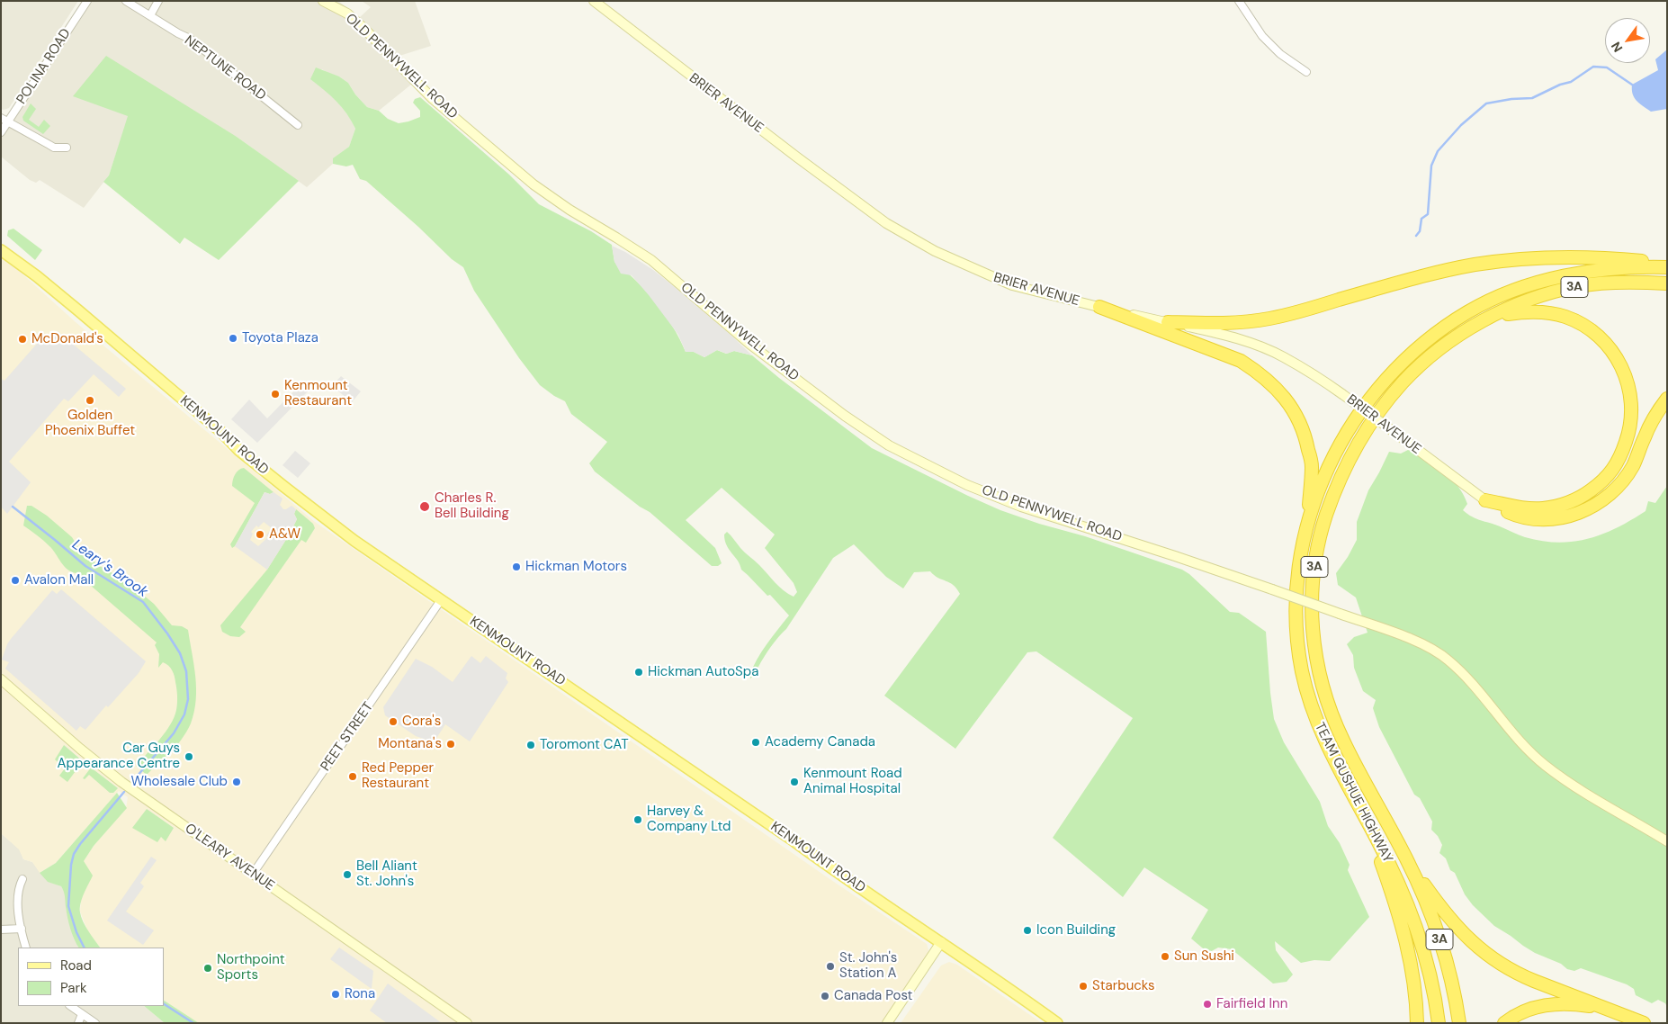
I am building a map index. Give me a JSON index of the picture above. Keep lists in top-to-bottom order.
{
  "streets": {
    "highway": ["3A", "TEAM GUSHUE HIGHWAY"],
    "main road": ["KENMOUNT ROAD"],
    "street": [
      "POLINA ROAD",
      "OLD PENNYWELL ROAD",
      "NEPTUNE ROAD",
      "BRIER AVENUE",
      "PEET STREET",
      "O'LEARY AVENUE"
    ]
  },
  "crossings": [
    ["KENMOUNT ROAD", "PEET STREET"],
    ["PEET STREET", "O'LEARY AVENUE"]
  ],
  "water": ["Leary's Brook"],
  "places": [
    "Toyota Plaza",
    "McDonald's",
    "Kenmount Restaurant",
    "Golden Phoenix Buffet",
    "Charles R. Bell Building",
    "A&W",
    "Hickman Motors",
    "Avalon Mall",
    "Hickman AutoSpa",
    "Cora's",
    "Academy Canada",
    "Montana's",
    "Toromont CAT",
    "Car Guys Appearance Centre",
    "Red Pepper Restaurant",
    "Wholesale Club",
    "Kenmount Road Animal Hospital",
    "Harvey & Company Ltd",
    "Bell Aliant St. John's",
    "Icon Building",
    "Sun Sushi",
    "St. John's Station A",
    "Northpoint Sports",
    "Starbucks",
    "Rona",
    "Canada Post",
    "Fairfield Inn"
  ],
  "legend": ["Road", "Park"],
  "north": "bottom left"
}
